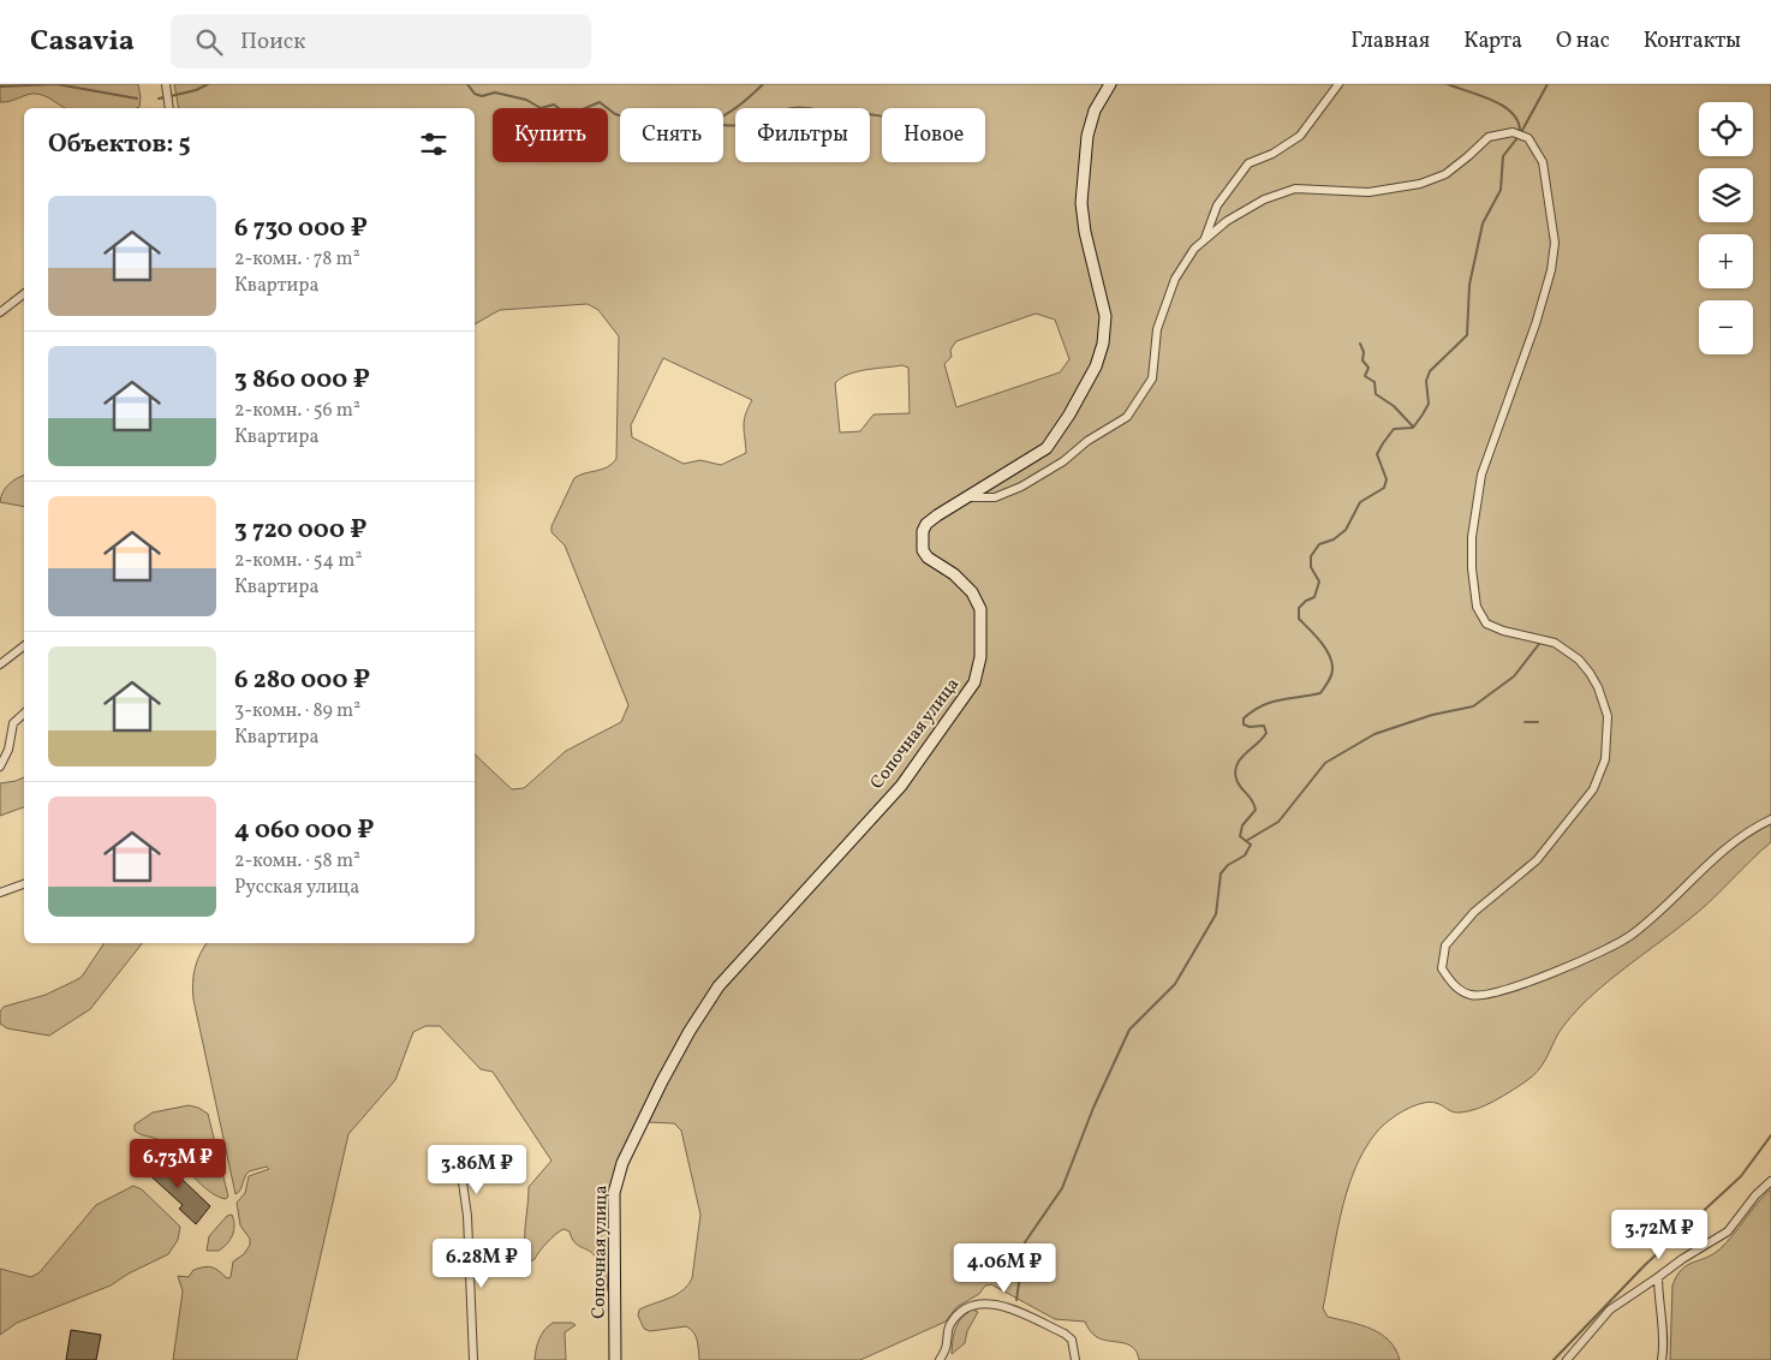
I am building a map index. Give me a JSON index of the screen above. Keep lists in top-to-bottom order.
{
  "streets": {
    "main road": ["Сопочная улица"]
  },
  "page": {
    "header": "Casavia",
    "search": "Поиск",
    "nav": [
      "Главная",
      "Карта",
      "О нас",
      "Контакты"
    ],
    "map_buttons": ["+", "−"],
    "chip": [
      "Купить",
      "Снять",
      "Фильтры",
      "Новое"
    ],
    "heading": "Объектов: 5",
    "list": [
      {
        "name": "6 730 000 ₽",
        "note": "2-комн. · 78 m² · Квартира"
      },
      {
        "name": "3 860 000 ₽",
        "note": "2-комн. · 56 m² · Квартира"
      },
      {
        "name": "3 720 000 ₽",
        "note": "2-комн. · 54 m² · Квартира"
      },
      {
        "name": "6 280 000 ₽",
        "note": "3-комн. · 89 m² · Квартира"
      },
      {
        "name": "4 060 000 ₽",
        "note": "2-комн. · 58 m² · Русская улица"
      }
    ],
    "price": [
      "6.73M ₽",
      "3.86M ₽",
      "3.72M ₽",
      "6.28M ₽",
      "4.06M ₽"
    ]
  }
}
